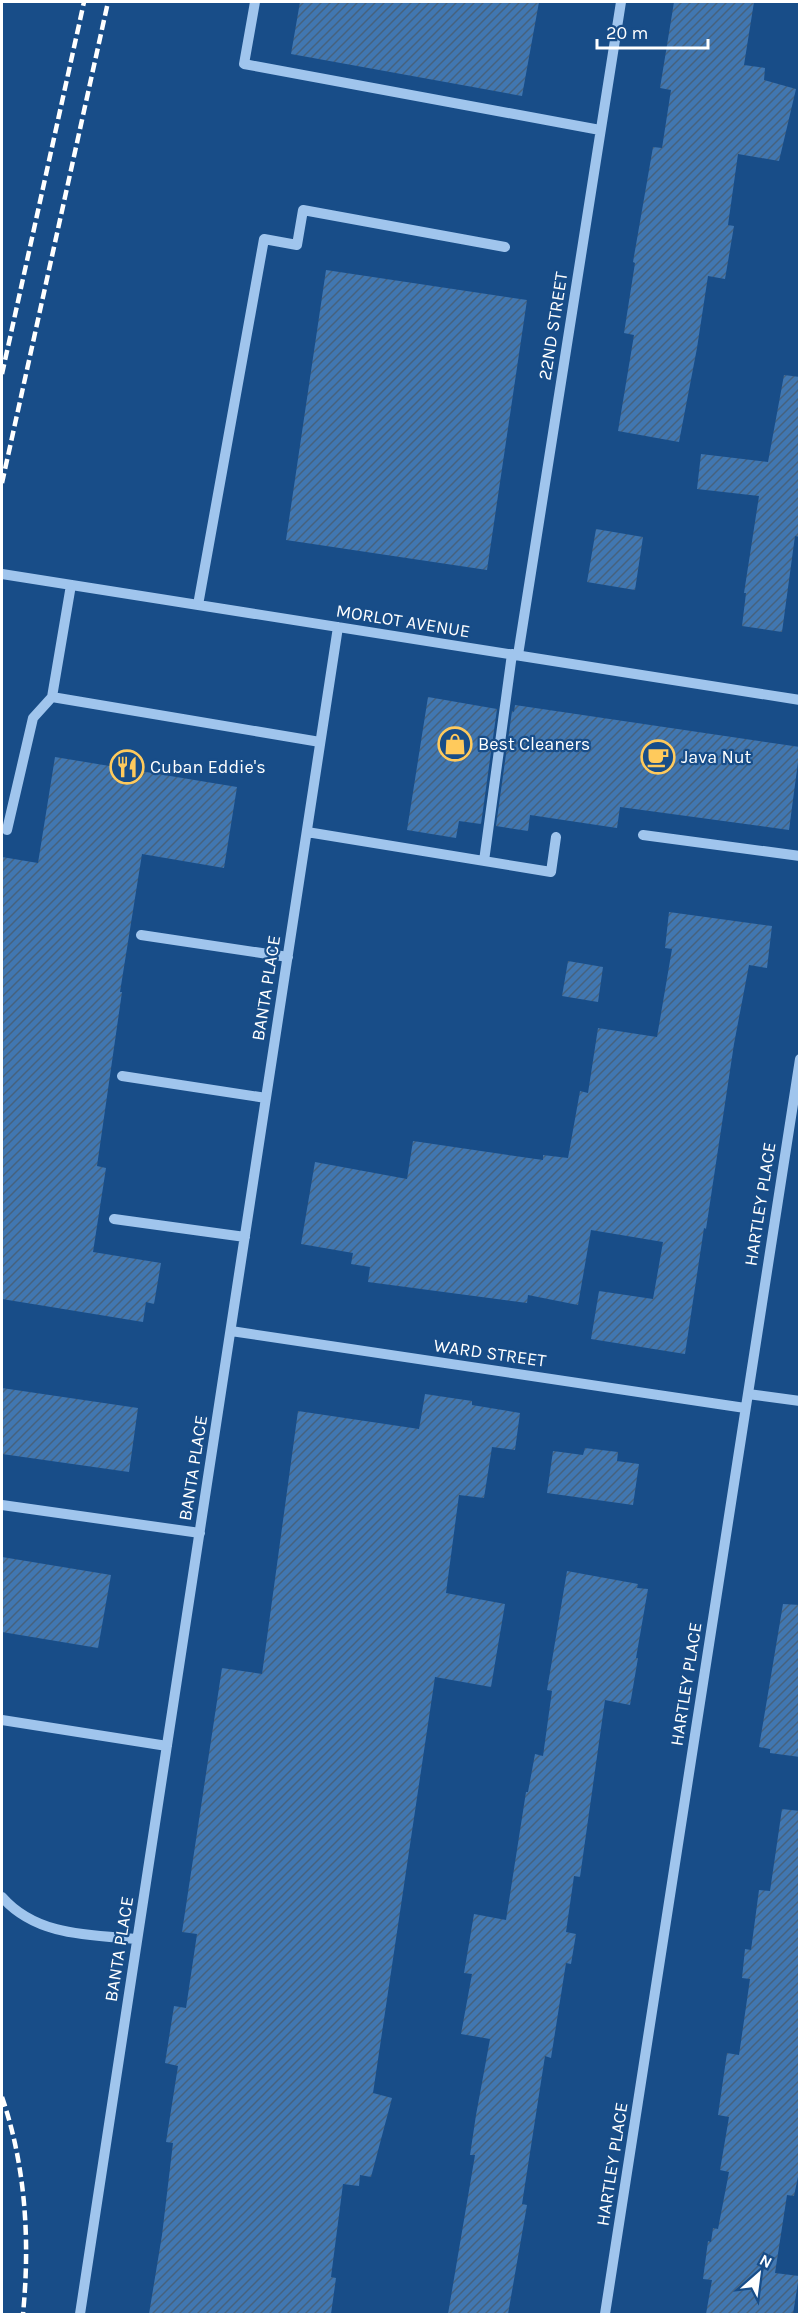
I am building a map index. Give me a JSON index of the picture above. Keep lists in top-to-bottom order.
{
  "streets": {
    "street": [
      "22ND STREET",
      "MORLOT AVENUE",
      "BANTA PLACE",
      "HARTLEY PLACE",
      "WARD STREET"
    ]
  },
  "crossings": [
    ["22ND STREET", "MORLOT AVENUE"],
    ["MORLOT AVENUE", "BANTA PLACE"],
    ["BANTA PLACE", "WARD STREET"],
    ["HARTLEY PLACE", "WARD STREET"]
  ],
  "places": {
    "shop": ["Best Cleaners"],
    "cafe": ["Java Nut"],
    "restaurant": ["Cuban Eddie's"]
  },
  "scale_bar": "20 m",
  "north": "top right"
}
